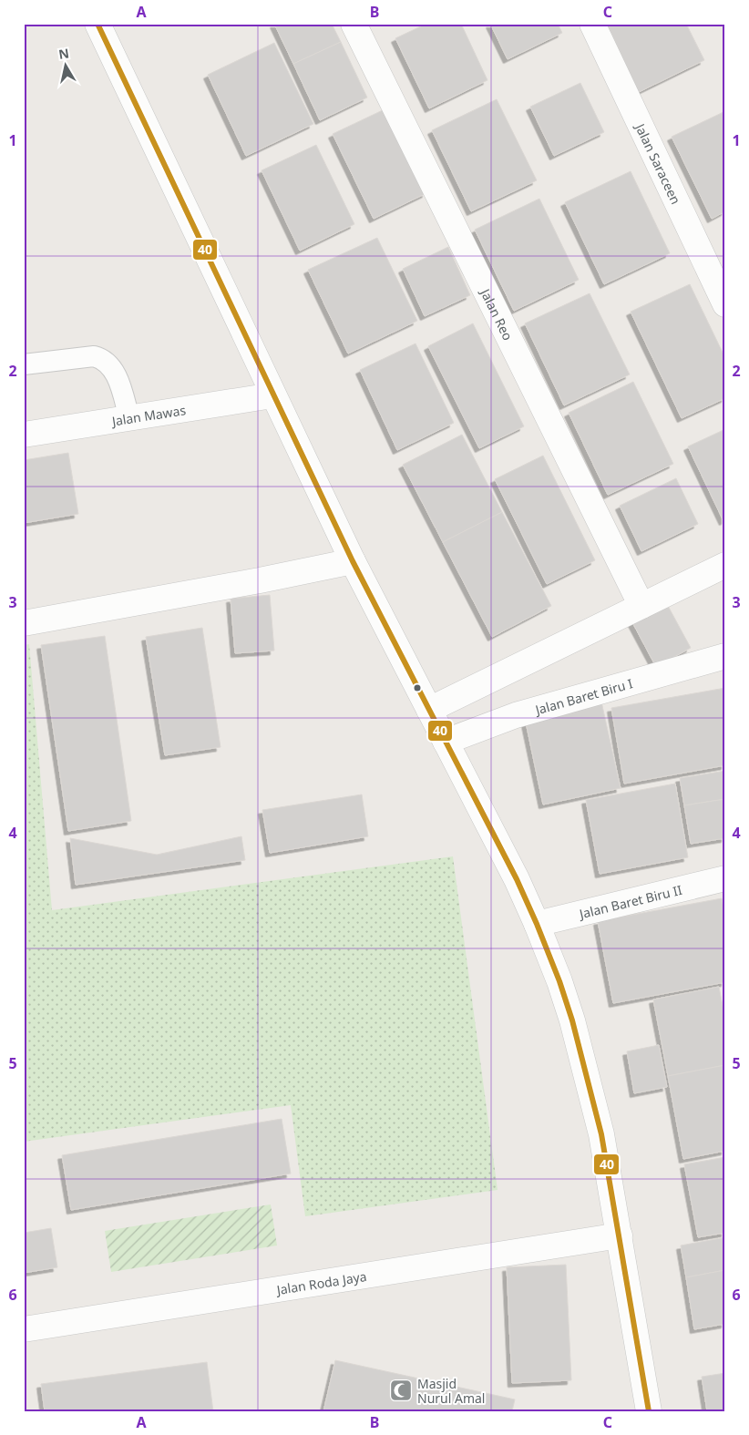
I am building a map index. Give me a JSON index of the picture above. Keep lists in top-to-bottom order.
{
  "streets": {
    "street": [
      "Jalan Saraceen",
      "Jalan Reo",
      "Jalan Mawas",
      "Jalan Baret Biru I",
      "Jalan Baret Biru II",
      "Jalan Roda Jaya"
    ]
  },
  "places": {
    "mosque": ["Masjid Nurul Amal"]
  },
  "lines": ["transit line 40"],
  "north": "top",
  "grid": {
    "columns": ["A", "B", "C"],
    "rows": [
      "1",
      "2",
      "3",
      "4",
      "5",
      "6"
    ]
  }
}
